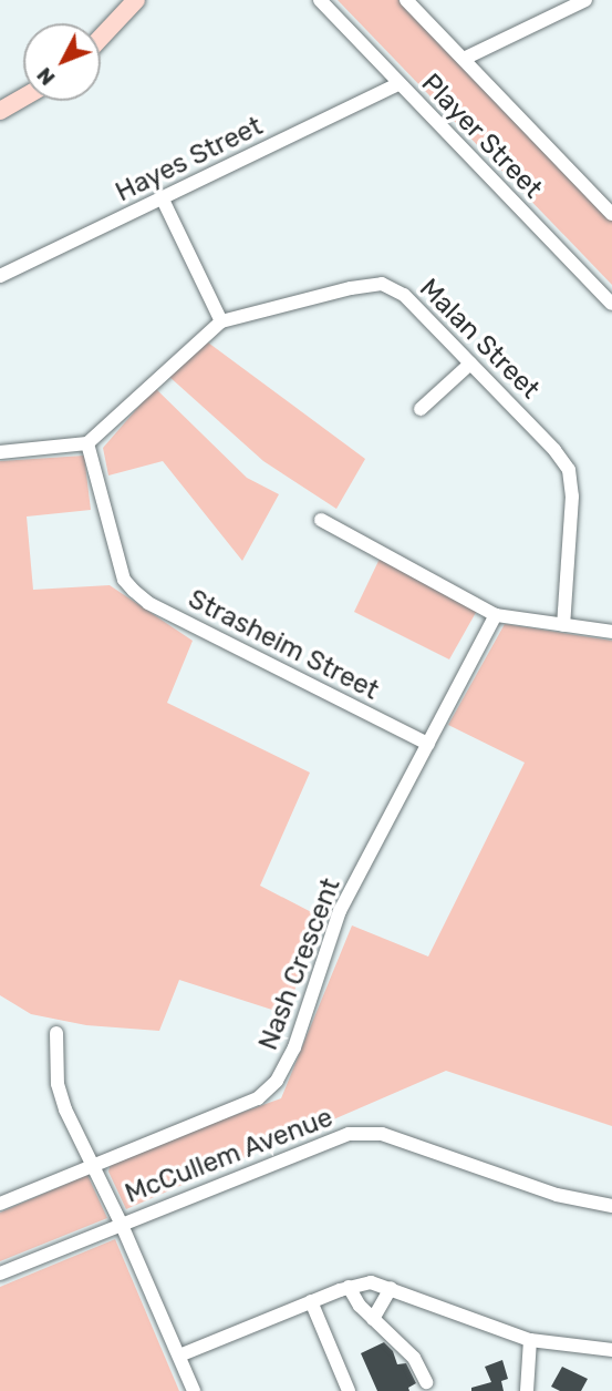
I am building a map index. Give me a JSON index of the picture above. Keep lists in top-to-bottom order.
{
  "streets": {
    "street": [
      "Player Street",
      "Hayes Street",
      "Malan Street",
      "Strasheim Street",
      "Nash Crescent",
      "McCullem Avenue"
    ]
  },
  "crossings": [
    ["Player Street", "Hayes Street"],
    ["Malan Street", "Strasheim Street"],
    ["Strasheim Street", "Nash Crescent"]
  ],
  "north": "bottom left"
}
